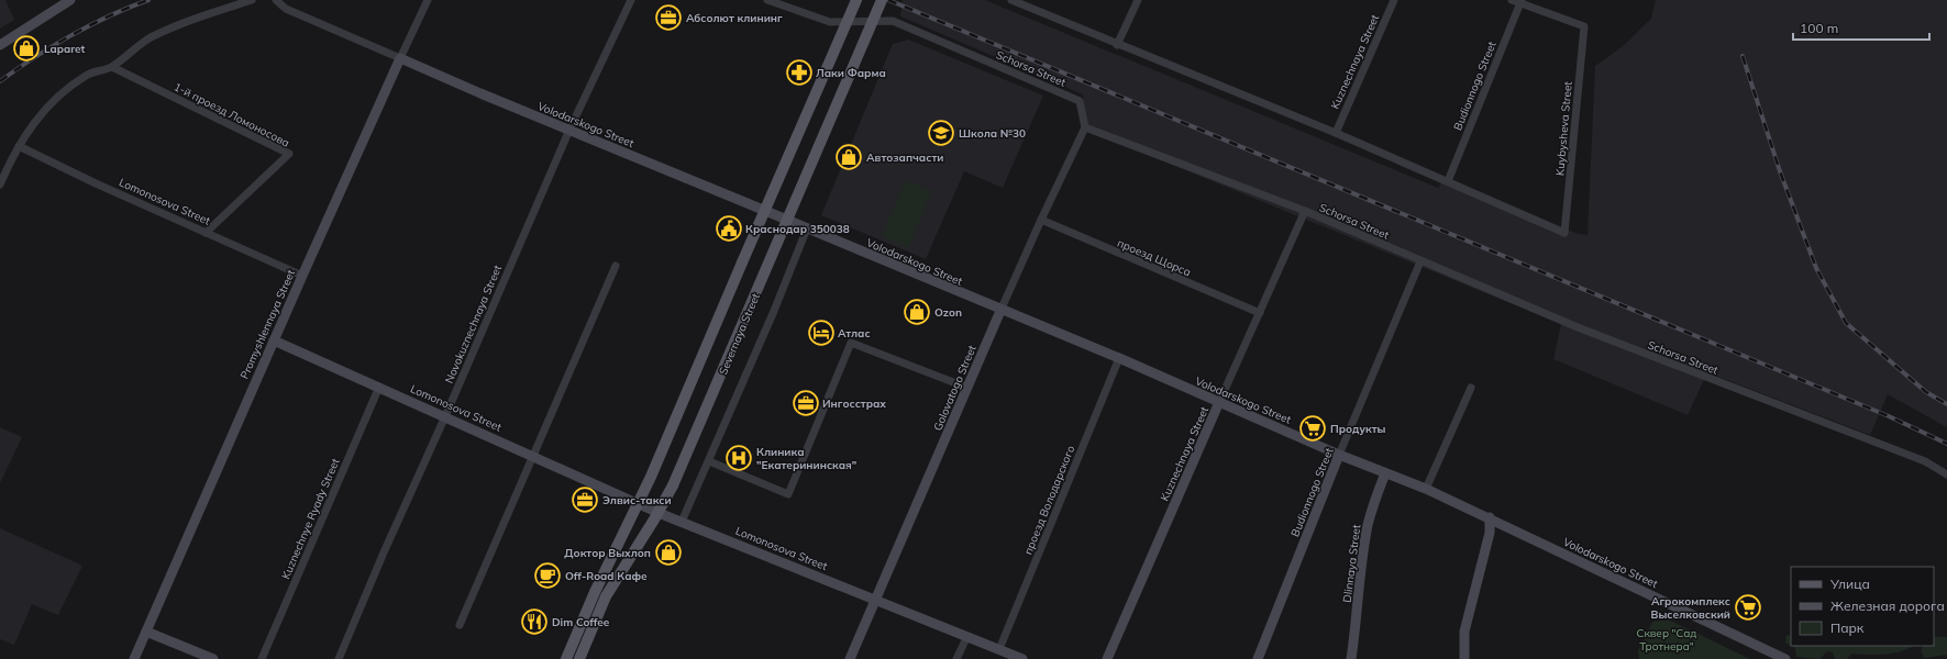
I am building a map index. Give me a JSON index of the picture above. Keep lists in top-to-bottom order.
{
  "streets": {
    "main road": ["Severnaya Street"],
    "street": [
      "Kuznechnaya Street",
      "Schorsa Street",
      "Budionnogo Street",
      "1-й проезд Ломоносова",
      "Volodarskogo Street",
      "Kuybysheva Street",
      "Lomonosova Street",
      "проезд Щорса",
      "Promyshlennaya Street",
      "Novokuznechnaya Street",
      "Golovatogo Street",
      "проезд Володарского",
      "Kuznechnye Ryady Street",
      "Dlinnaya Street"
    ]
  },
  "crossings": [
    ["Kuznechnaya Street", "Schorsa Street"],
    ["Kuznechnaya Street", "Volodarskogo Street"],
    ["Kuznechnaya Street", "проезд Щорса"],
    ["Schorsa Street", "Budionnogo Street"],
    ["Schorsa Street", "Golovatogo Street"],
    ["Budionnogo Street", "Volodarskogo Street"],
    ["Budionnogo Street", "Kuybysheva Street"],
    ["1-й проезд Ломоносова", "Lomonosova Street"],
    ["Volodarskogo Street", "Promyshlennaya Street"],
    ["Volodarskogo Street", "Novokuznechnaya Street"],
    ["Volodarskogo Street", "Golovatogo Street"],
    ["Volodarskogo Street", "проезд Володарского"],
    ["Volodarskogo Street", "Dlinnaya Street"],
    ["Lomonosova Street", "Promyshlennaya Street"],
    ["Lomonosova Street", "Novokuznechnaya Street"],
    ["Lomonosova Street", "Severnaya Street"],
    ["Lomonosova Street", "Golovatogo Street"],
    ["Lomonosova Street", "проезд Володарского"],
    ["Lomonosova Street", "Kuznechnye Ryady Street"],
    ["проезд Щорса", "Golovatogo Street"]
  ],
  "parks": ["Сквер \"Сад Тротнера\""],
  "places": {
    "office": ["Абсолют клининг", "Ингосстрах", "Элвис-такси"],
    "shop": [
      "Laparet",
      "Автозапчасти",
      "Ozon",
      "Доктор Выхлоп"
    ],
    "pharmacy": ["Лаки Фарма"],
    "school or university": ["Школа №30"],
    "public building": ["Краснодар 350038"],
    "hotel": ["Атлас"],
    "supermarket": ["Продукты", "Агрокомплекс Выселковский"],
    "hospital": ["Клиника \"Екатерининская\""],
    "cafe": ["Off-Road Кафе"],
    "restaurant": ["Dim Coffee"]
  },
  "legend": ["Улица", "Железная дорога", "Парк"],
  "scale_bar": "100 m"
}
